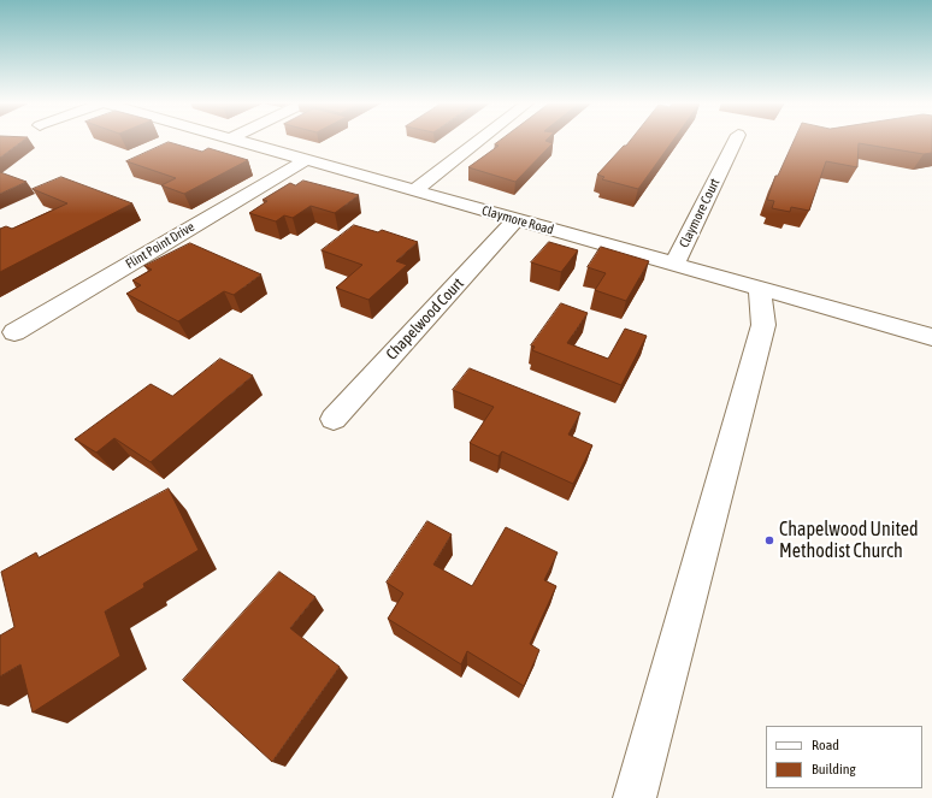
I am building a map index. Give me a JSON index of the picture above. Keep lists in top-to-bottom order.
{
  "streets": {
    "street": [
      "Claymore Court",
      "Claymore Road",
      "Flint Point Drive",
      "Chapelwood Court"
    ]
  },
  "crossings": [
    ["Claymore Court", "Claymore Road"],
    ["Claymore Road", "Flint Point Drive"],
    ["Claymore Road", "Chapelwood Court"]
  ],
  "places": ["Chapelwood United Methodist Church"],
  "legend": ["Road", "Building"]
}
